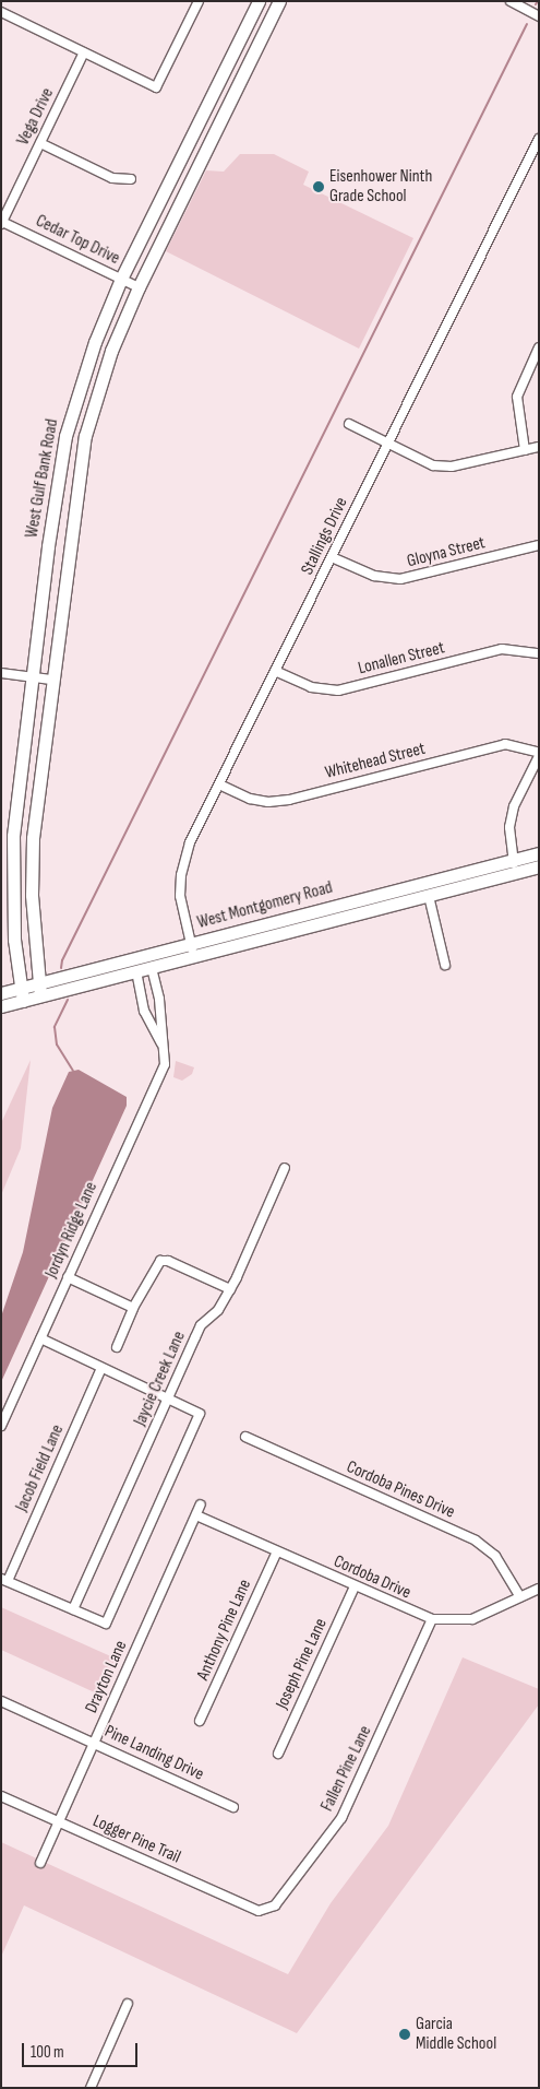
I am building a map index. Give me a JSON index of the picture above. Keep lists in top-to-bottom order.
{
  "streets": {
    "main road": ["West Gulf Bank Road", "West Montgomery Road"],
    "street": [
      "Vega Drive",
      "Cedar Top Drive",
      "Stallings Drive",
      "Gloyna Street",
      "Lonallen Street",
      "Whitehead Street",
      "Jordyn Ridge Lane",
      "Jaycie Creek Lane",
      "Jacob Field Lane",
      "Cordoba Pines Drive",
      "Cordoba Drive",
      "Anthony Pine Lane",
      "Joseph Pine Lane",
      "Drayton Lane",
      "Pine Landing Drive",
      "Fallen Pine Lane",
      "Logger Pine Trail"
    ]
  },
  "crossings": [
    ["Vega Drive", "Cedar Top Drive"],
    ["Cedar Top Drive", "West Gulf Bank Road"],
    ["West Gulf Bank Road", "West Montgomery Road"],
    ["Stallings Drive", "Gloyna Street"],
    ["Stallings Drive", "Lonallen Street"],
    ["Stallings Drive", "Whitehead Street"],
    ["Stallings Drive", "West Montgomery Road"],
    ["West Montgomery Road", "Jordyn Ridge Lane"],
    ["Cordoba Pines Drive", "Cordoba Drive"],
    ["Cordoba Drive", "Anthony Pine Lane"],
    ["Cordoba Drive", "Joseph Pine Lane"],
    ["Cordoba Drive", "Drayton Lane"],
    ["Cordoba Drive", "Fallen Pine Lane"],
    ["Drayton Lane", "Pine Landing Drive"],
    ["Drayton Lane", "Logger Pine Trail"],
    ["Fallen Pine Lane", "Logger Pine Trail"]
  ],
  "places": ["Eisenhower Ninth Grade School", "Garcia Middle School"],
  "scale_bar": "100 m"
}
